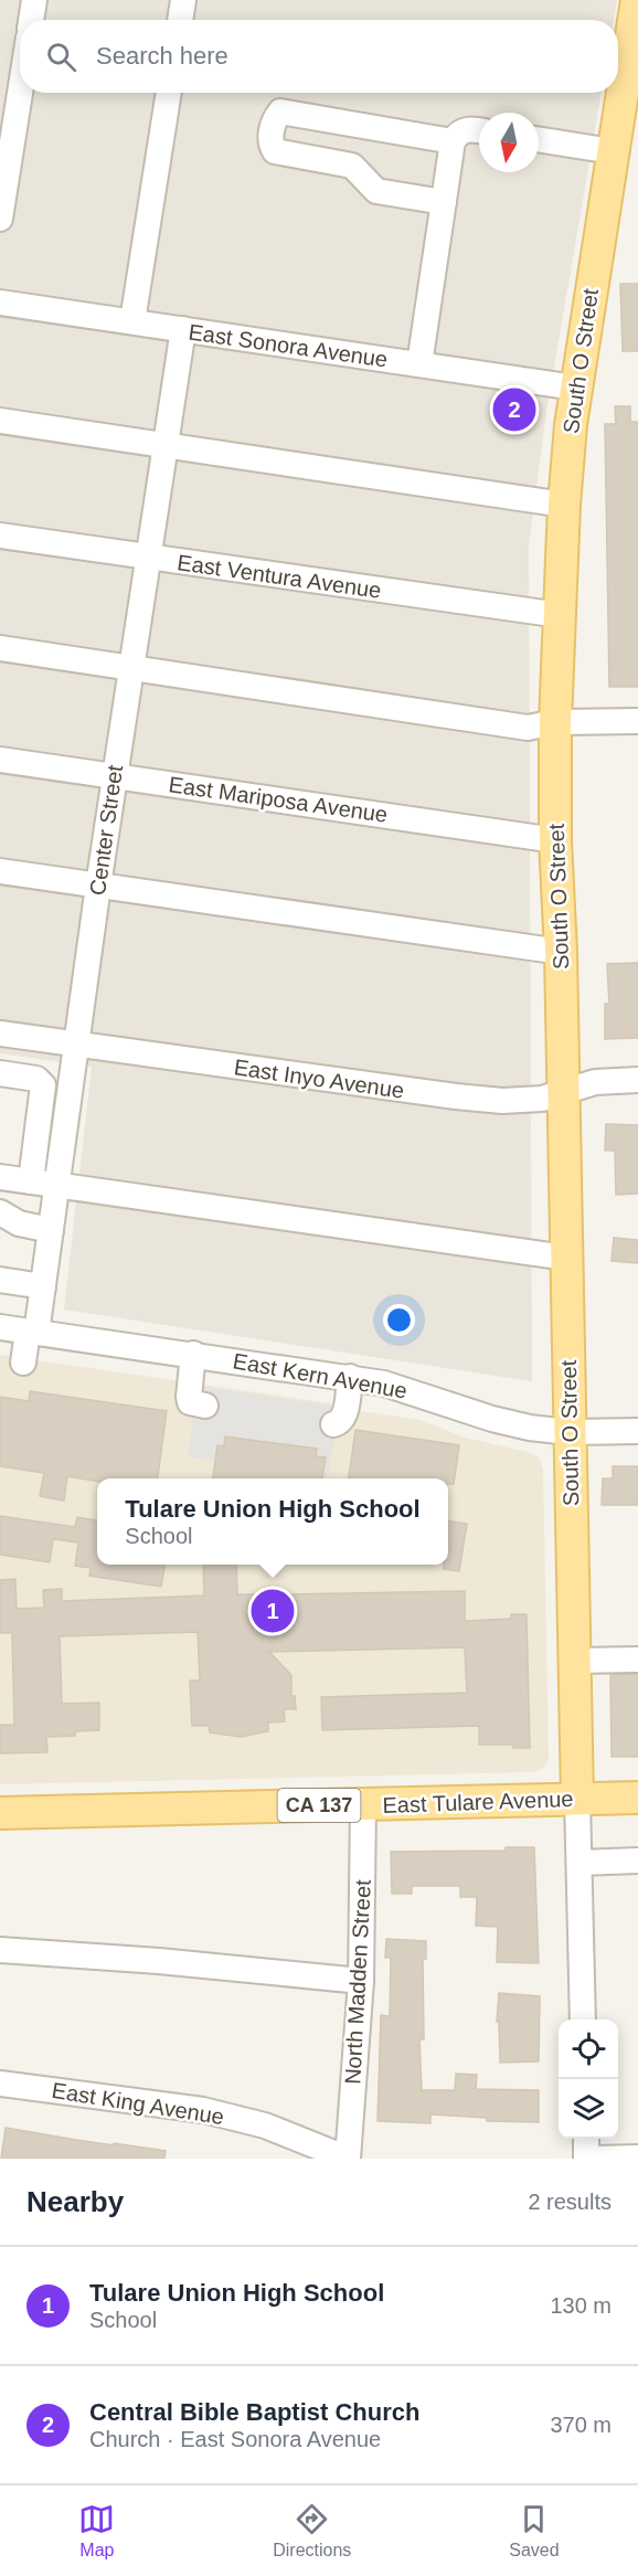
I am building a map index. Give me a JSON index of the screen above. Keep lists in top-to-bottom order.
{
  "streets": {
    "main road": ["South O Street", "East Tulare Avenue", "CA 137"],
    "street": [
      "East Sonora Avenue",
      "East Ventura Avenue",
      "East Mariposa Avenue",
      "Center Street",
      "East Inyo Avenue",
      "East Kern Avenue",
      "North Madden Street",
      "East King Avenue"
    ]
  },
  "crossings": [
    ["East Sonora Avenue", "South O Street"],
    ["East Sonora Avenue", "Center Street"],
    ["South O Street", "East Ventura Avenue"],
    ["South O Street", "East Mariposa Avenue"],
    ["South O Street", "East Inyo Avenue"],
    ["South O Street", "East Kern Avenue"],
    ["South O Street", "East Tulare Avenue"],
    ["East Ventura Avenue", "Center Street"],
    ["East Mariposa Avenue", "Center Street"],
    ["Center Street", "East Inyo Avenue"],
    ["Center Street", "East Kern Avenue"],
    ["East Tulare Avenue", "North Madden Street"],
    ["North Madden Street", "East King Avenue"]
  ],
  "north": "bottom",
  "page": {
    "search": "Search here",
    "pins": ["2", "1"],
    "popup": ["Tulare Union High School", "School"],
    "heading": ["Nearby", "2 results"],
    "list": [
      {
        "mark": "1",
        "name": "Tulare Union High School",
        "note": "School",
        "value": "130 m"
      },
      {
        "mark": "2",
        "name": "Central Bible Baptist Church",
        "note": "Church · East Sonora Avenue",
        "value": "370 m"
      }
    ],
    "nav": ["Map", "Directions", "Saved"]
  }
}
